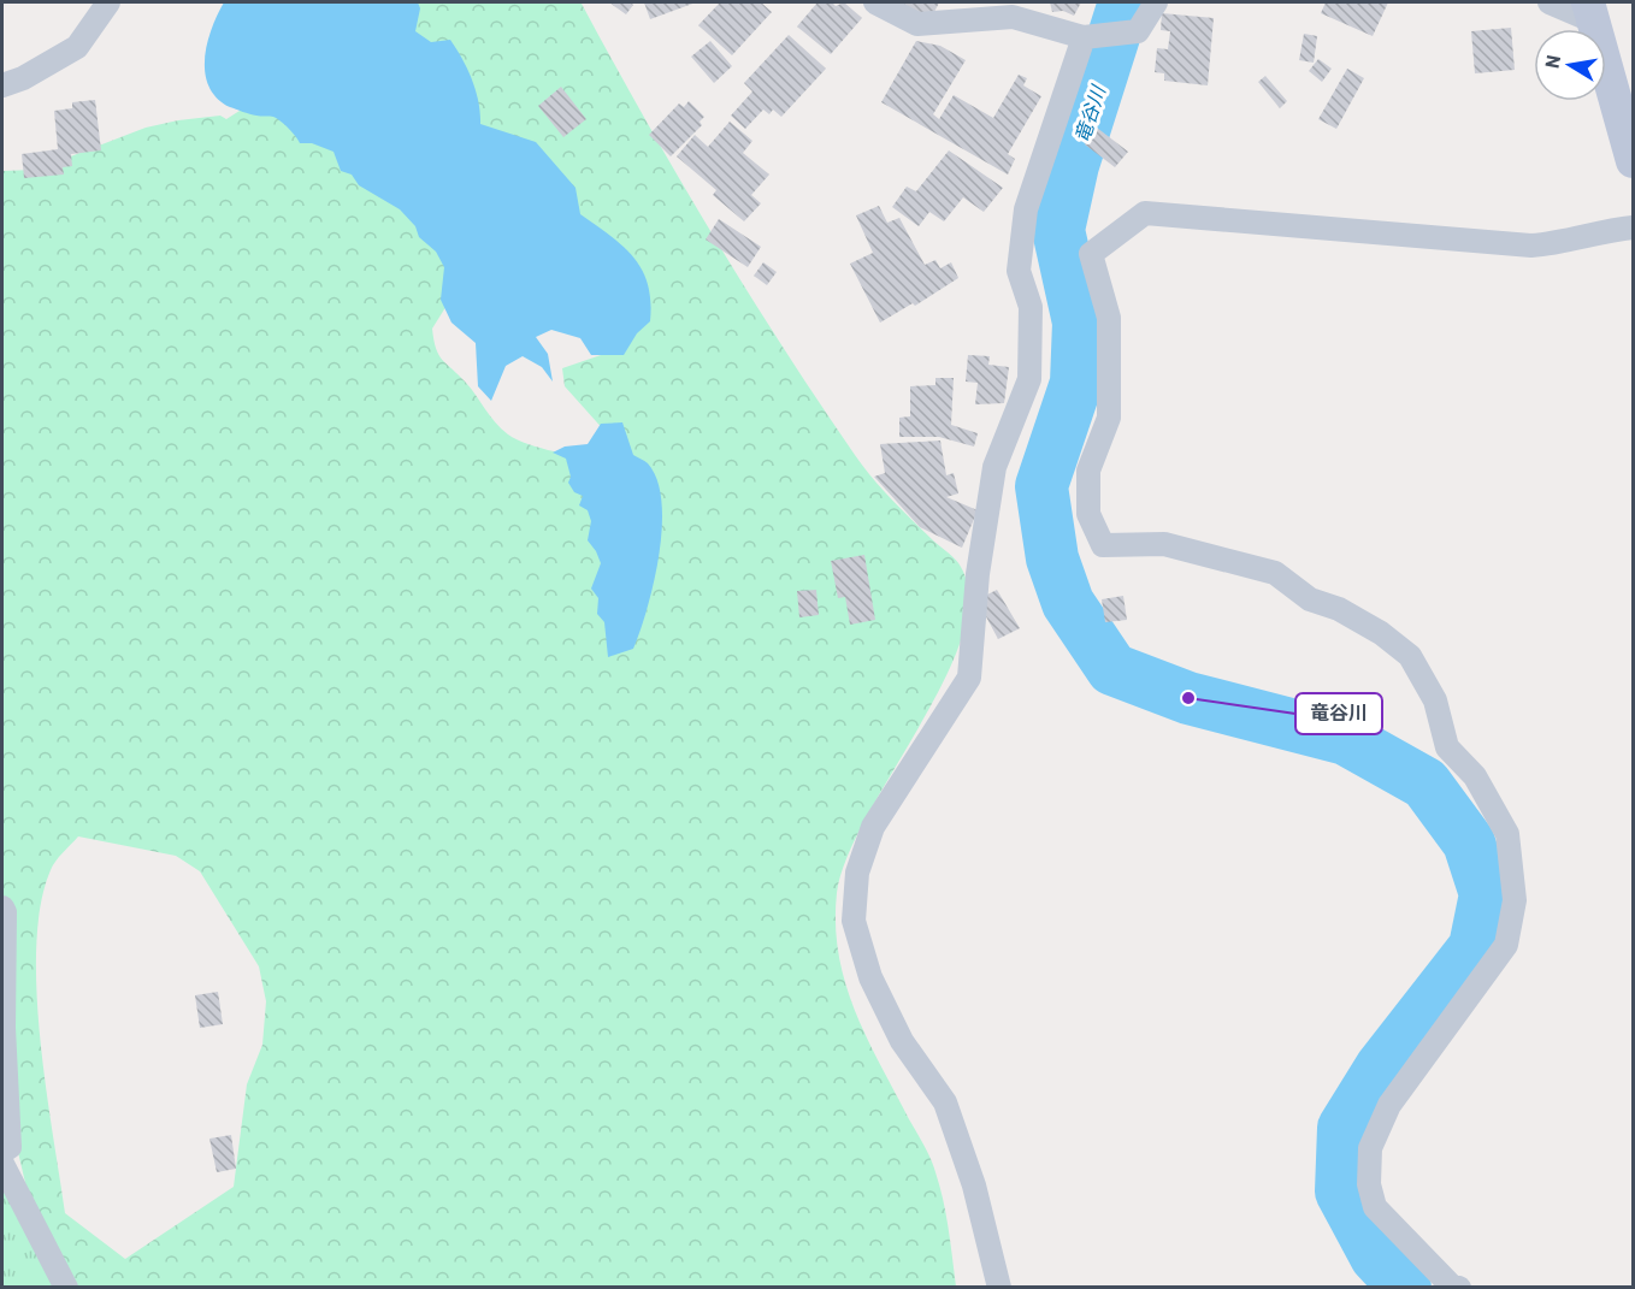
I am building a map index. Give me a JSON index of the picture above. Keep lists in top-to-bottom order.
{
  "water": ["竜谷川"],
  "places": ["竜谷川"],
  "north": "left"
}
